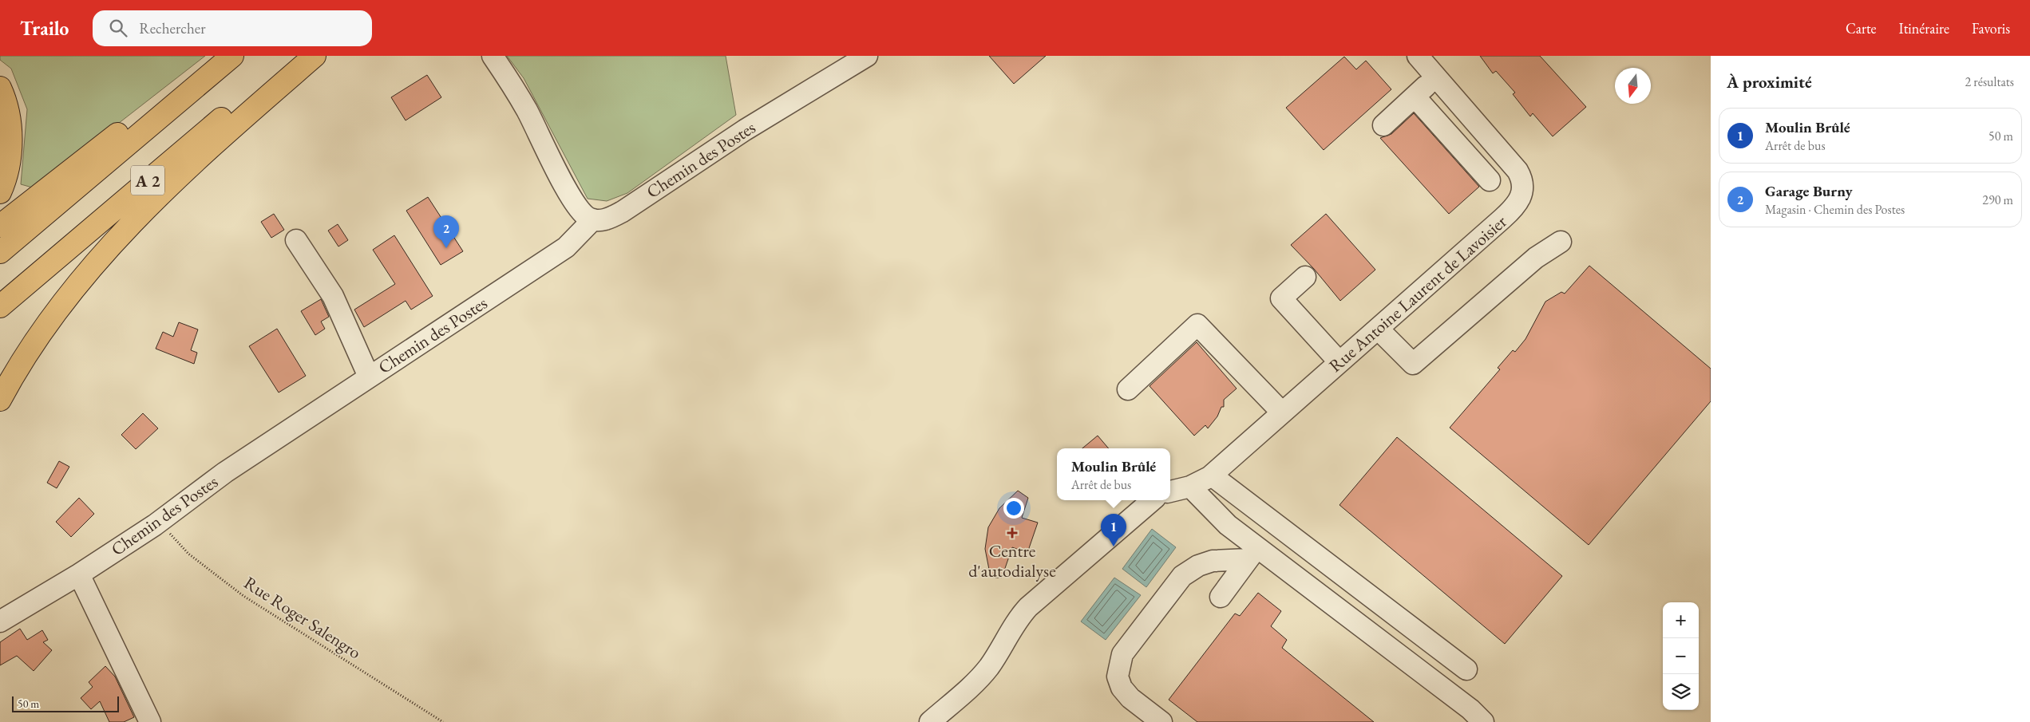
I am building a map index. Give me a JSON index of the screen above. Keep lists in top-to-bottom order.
{
  "streets": {
    "highway": ["A 2"],
    "street": ["Chemin des Postes", "Rue Antoine Laurent de Lavoisier"],
    "path": ["Rue Roger Salengro"]
  },
  "crossings": [
    ["Chemin des Postes", "Rue Roger Salengro"]
  ],
  "places": {
    "health": ["Centre d'autodialyse"]
  },
  "scale_bar": "50 m",
  "north": "bottom",
  "page": {
    "header": "Trailo",
    "search": "Rechercher",
    "nav": ["Carte", "Itinéraire", "Favoris"],
    "heading": ["À proximité", "2 résultats"],
    "list": [
      {
        "mark": "1",
        "name": "Moulin Brûlé",
        "note": "Arrêt de bus",
        "value": "50 m"
      },
      {
        "mark": "2",
        "name": "Garage Burny",
        "note": "Magasin · Chemin des Postes",
        "value": "290 m"
      }
    ],
    "pins": ["2", "1"],
    "popup": ["Moulin Brûlé", "Arrêt de bus"],
    "map_buttons": ["+", "−"],
    "scale": "50 m"
  }
}
